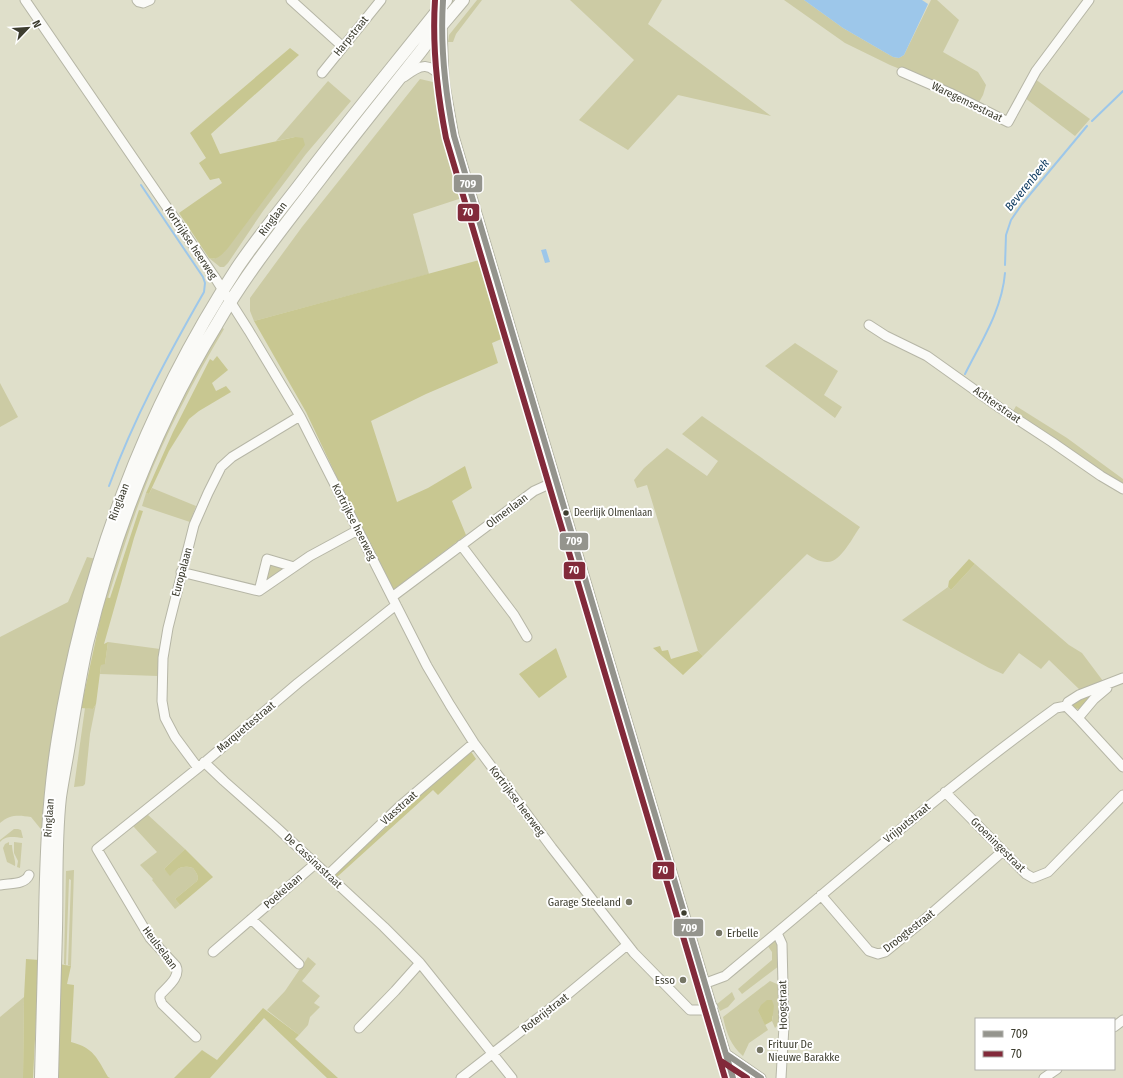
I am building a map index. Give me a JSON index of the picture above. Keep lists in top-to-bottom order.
{
  "streets": {
    "main road": ["Ringlaan"],
    "street": [
      "Harpstraat",
      "Waregemsestraat",
      "Kortrijkse heerweg",
      "Achterstraat",
      "Olmenlaan",
      "Europalaan",
      "Marquettestraat",
      "Vlasstraat",
      "Vrijputstraat",
      "Groeningestraat",
      "De Cassinastraat",
      "Poekelaan",
      "Droogtestraat",
      "Heulselaan",
      "Hoogstraat",
      "Roterijstraat"
    ]
  },
  "crossings": [
    ["Ringlaan", "Kortrijkse heerweg"],
    ["Kortrijkse heerweg", "Olmenlaan"],
    ["Kortrijkse heerweg", "Europalaan"],
    ["Kortrijkse heerweg", "Marquettestraat"],
    ["Kortrijkse heerweg", "Vlasstraat"],
    ["Kortrijkse heerweg", "Roterijstraat"],
    ["Olmenlaan", "Marquettestraat"],
    ["Europalaan", "Marquettestraat"],
    ["Europalaan", "De Cassinastraat"],
    ["Marquettestraat", "De Cassinastraat"],
    ["Marquettestraat", "Heulselaan"],
    ["Vlasstraat", "De Cassinastraat"],
    ["Vrijputstraat", "Groeningestraat"],
    ["Vrijputstraat", "Droogtestraat"],
    ["Vrijputstraat", "Hoogstraat"],
    ["Groeningestraat", "Droogtestraat"],
    ["De Cassinastraat", "Poekelaan"],
    ["De Cassinastraat", "Roterijstraat"]
  ],
  "water": ["Beverenbeek"],
  "places": [
    "Deerlijk Olmenlaan",
    "Garage Steeland",
    "Erbelle",
    "Esso",
    "Frituur De Nieuwe Barakke"
  ],
  "lines": ["transit line 709", "transit line 70"],
  "legend": ["709", "70"],
  "north": "top right"
}
